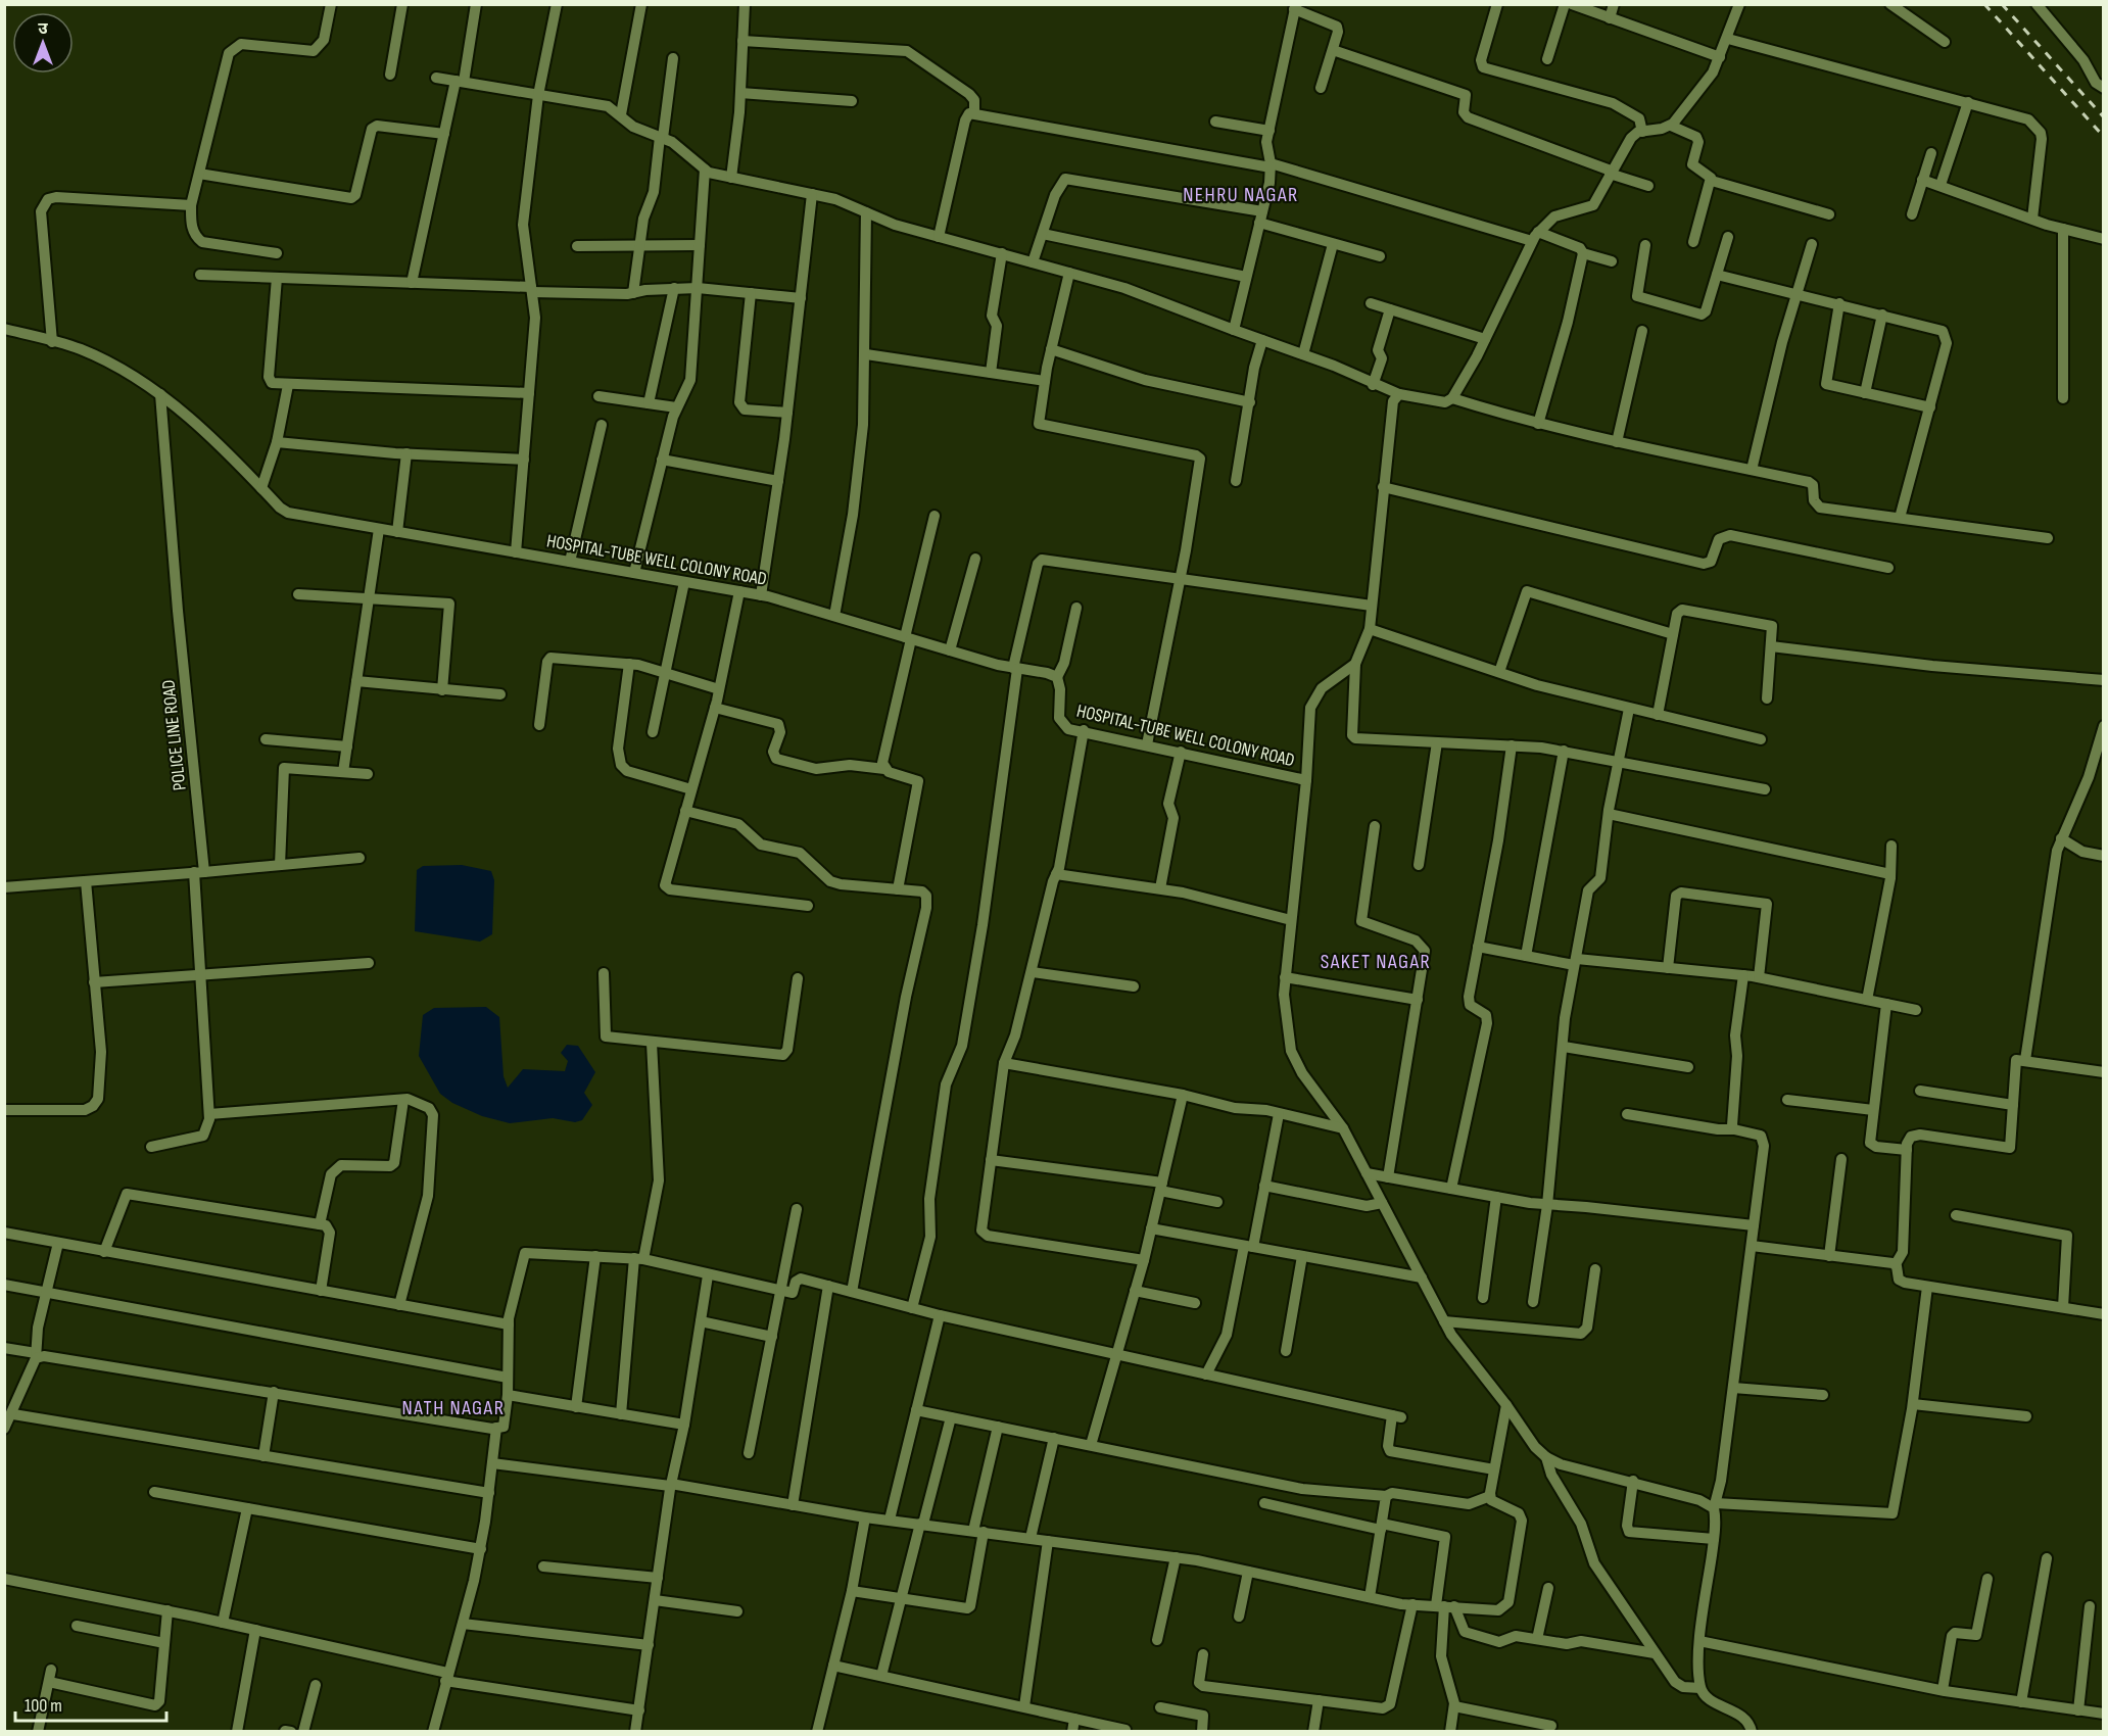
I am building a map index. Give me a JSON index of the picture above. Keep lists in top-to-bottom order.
{
  "streets": {
    "street": ["HOSPITAL-TUBE WELL COLONY ROAD", "POLICE LINE ROAD"]
  },
  "crossings": [
    ["HOSPITAL-TUBE WELL COLONY ROAD", "POLICE LINE ROAD"]
  ],
  "districts": ["NEHRU NAGAR", "SAKET NAGAR", "NATH NAGAR"],
  "scale_bar": "100 m",
  "north": "top"
}
